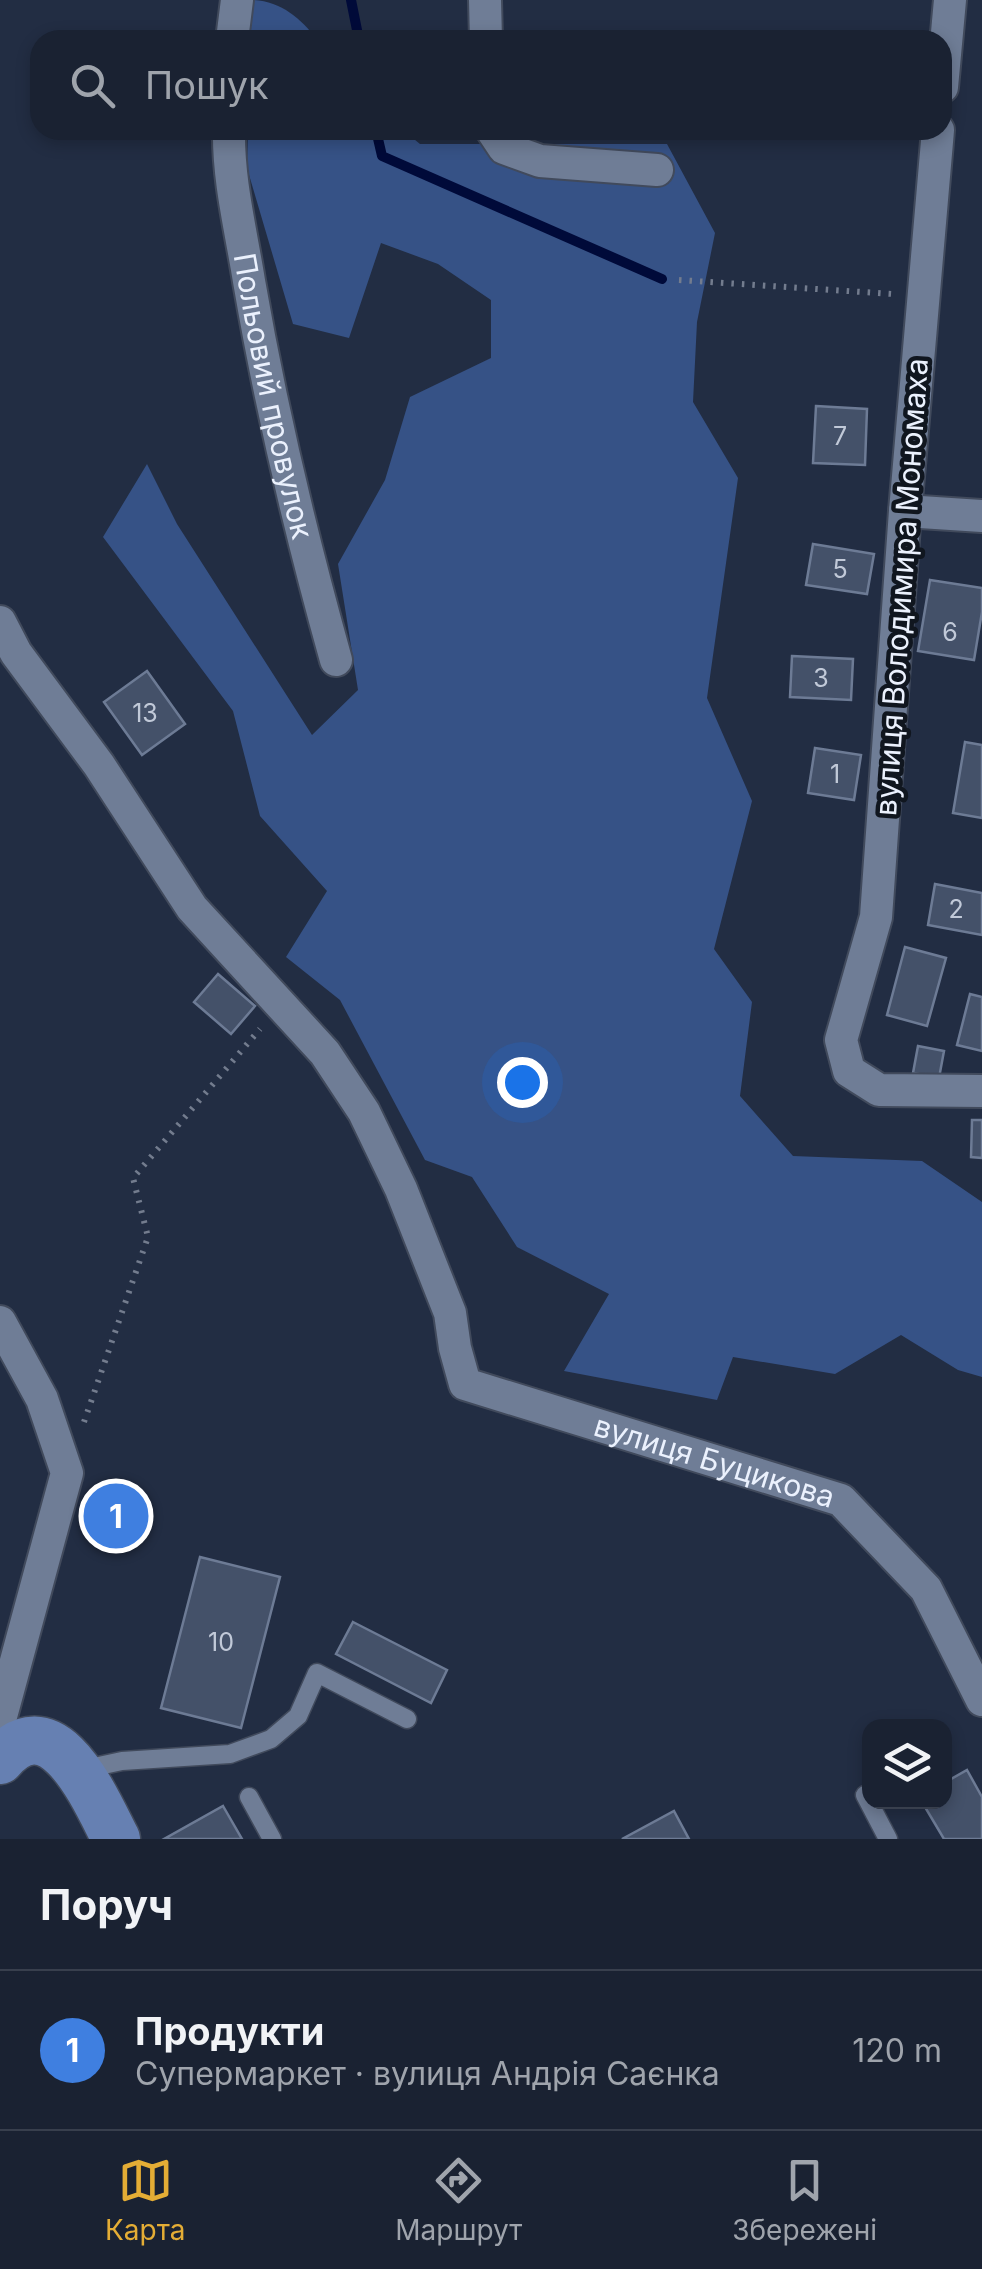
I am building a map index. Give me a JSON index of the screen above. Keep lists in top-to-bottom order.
{
  "streets": {
    "street": ["Польовий провулок", "вулиця Володимира Мономаха", "вулиця Буцикова"]
  },
  "house_numbers": [
    "7",
    "5",
    "6",
    "3",
    "13",
    "1",
    "2",
    "10"
  ],
  "page": {
    "search": "Пошук",
    "pins": "1",
    "heading": "Поруч",
    "list": [
      {
        "mark": "1",
        "name": "Продукти",
        "note": "Супермаркет · вулиця Андрія Саєнка",
        "value": "120 m"
      }
    ],
    "nav": ["Карта", "Маршрут", "Збережені"]
  }
}
